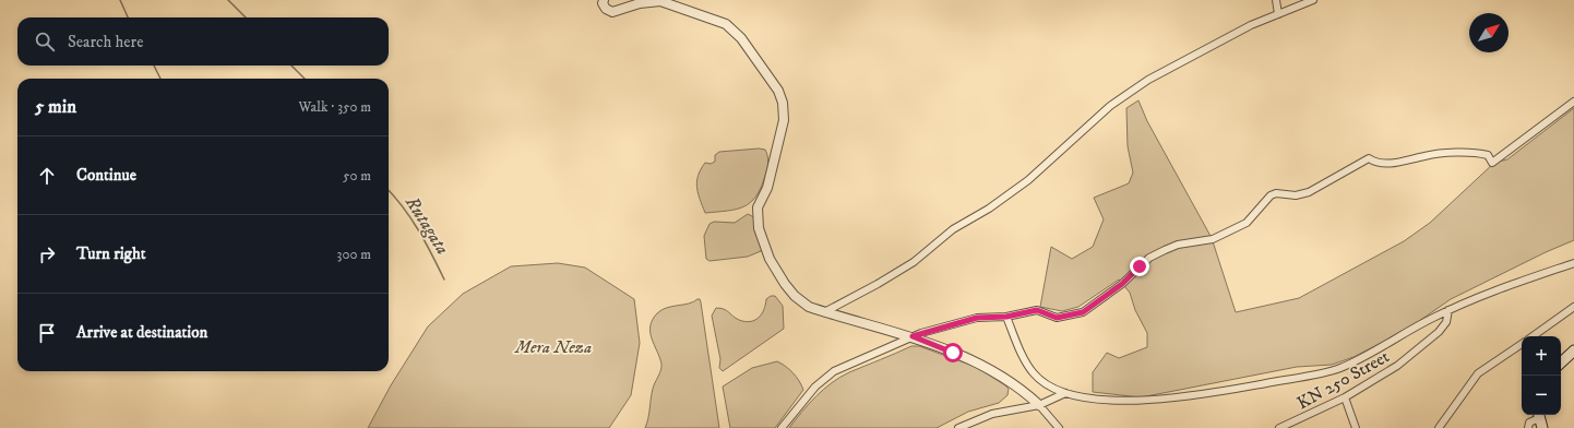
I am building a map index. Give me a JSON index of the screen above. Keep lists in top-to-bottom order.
{
  "streets": {
    "street": ["KN 250 Street"]
  },
  "water": ["Rutagata"],
  "parks": ["Mera Neza"],
  "north": "top right",
  "page": {
    "search": "Search here",
    "heading": ["5 min", "Walk · 350 m"],
    "list": [
      ["Continue", "50 m"],
      ["Turn right", "300 m"],
      "Arrive at destination"
    ],
    "map_buttons": ["+", "−"]
  }
}
